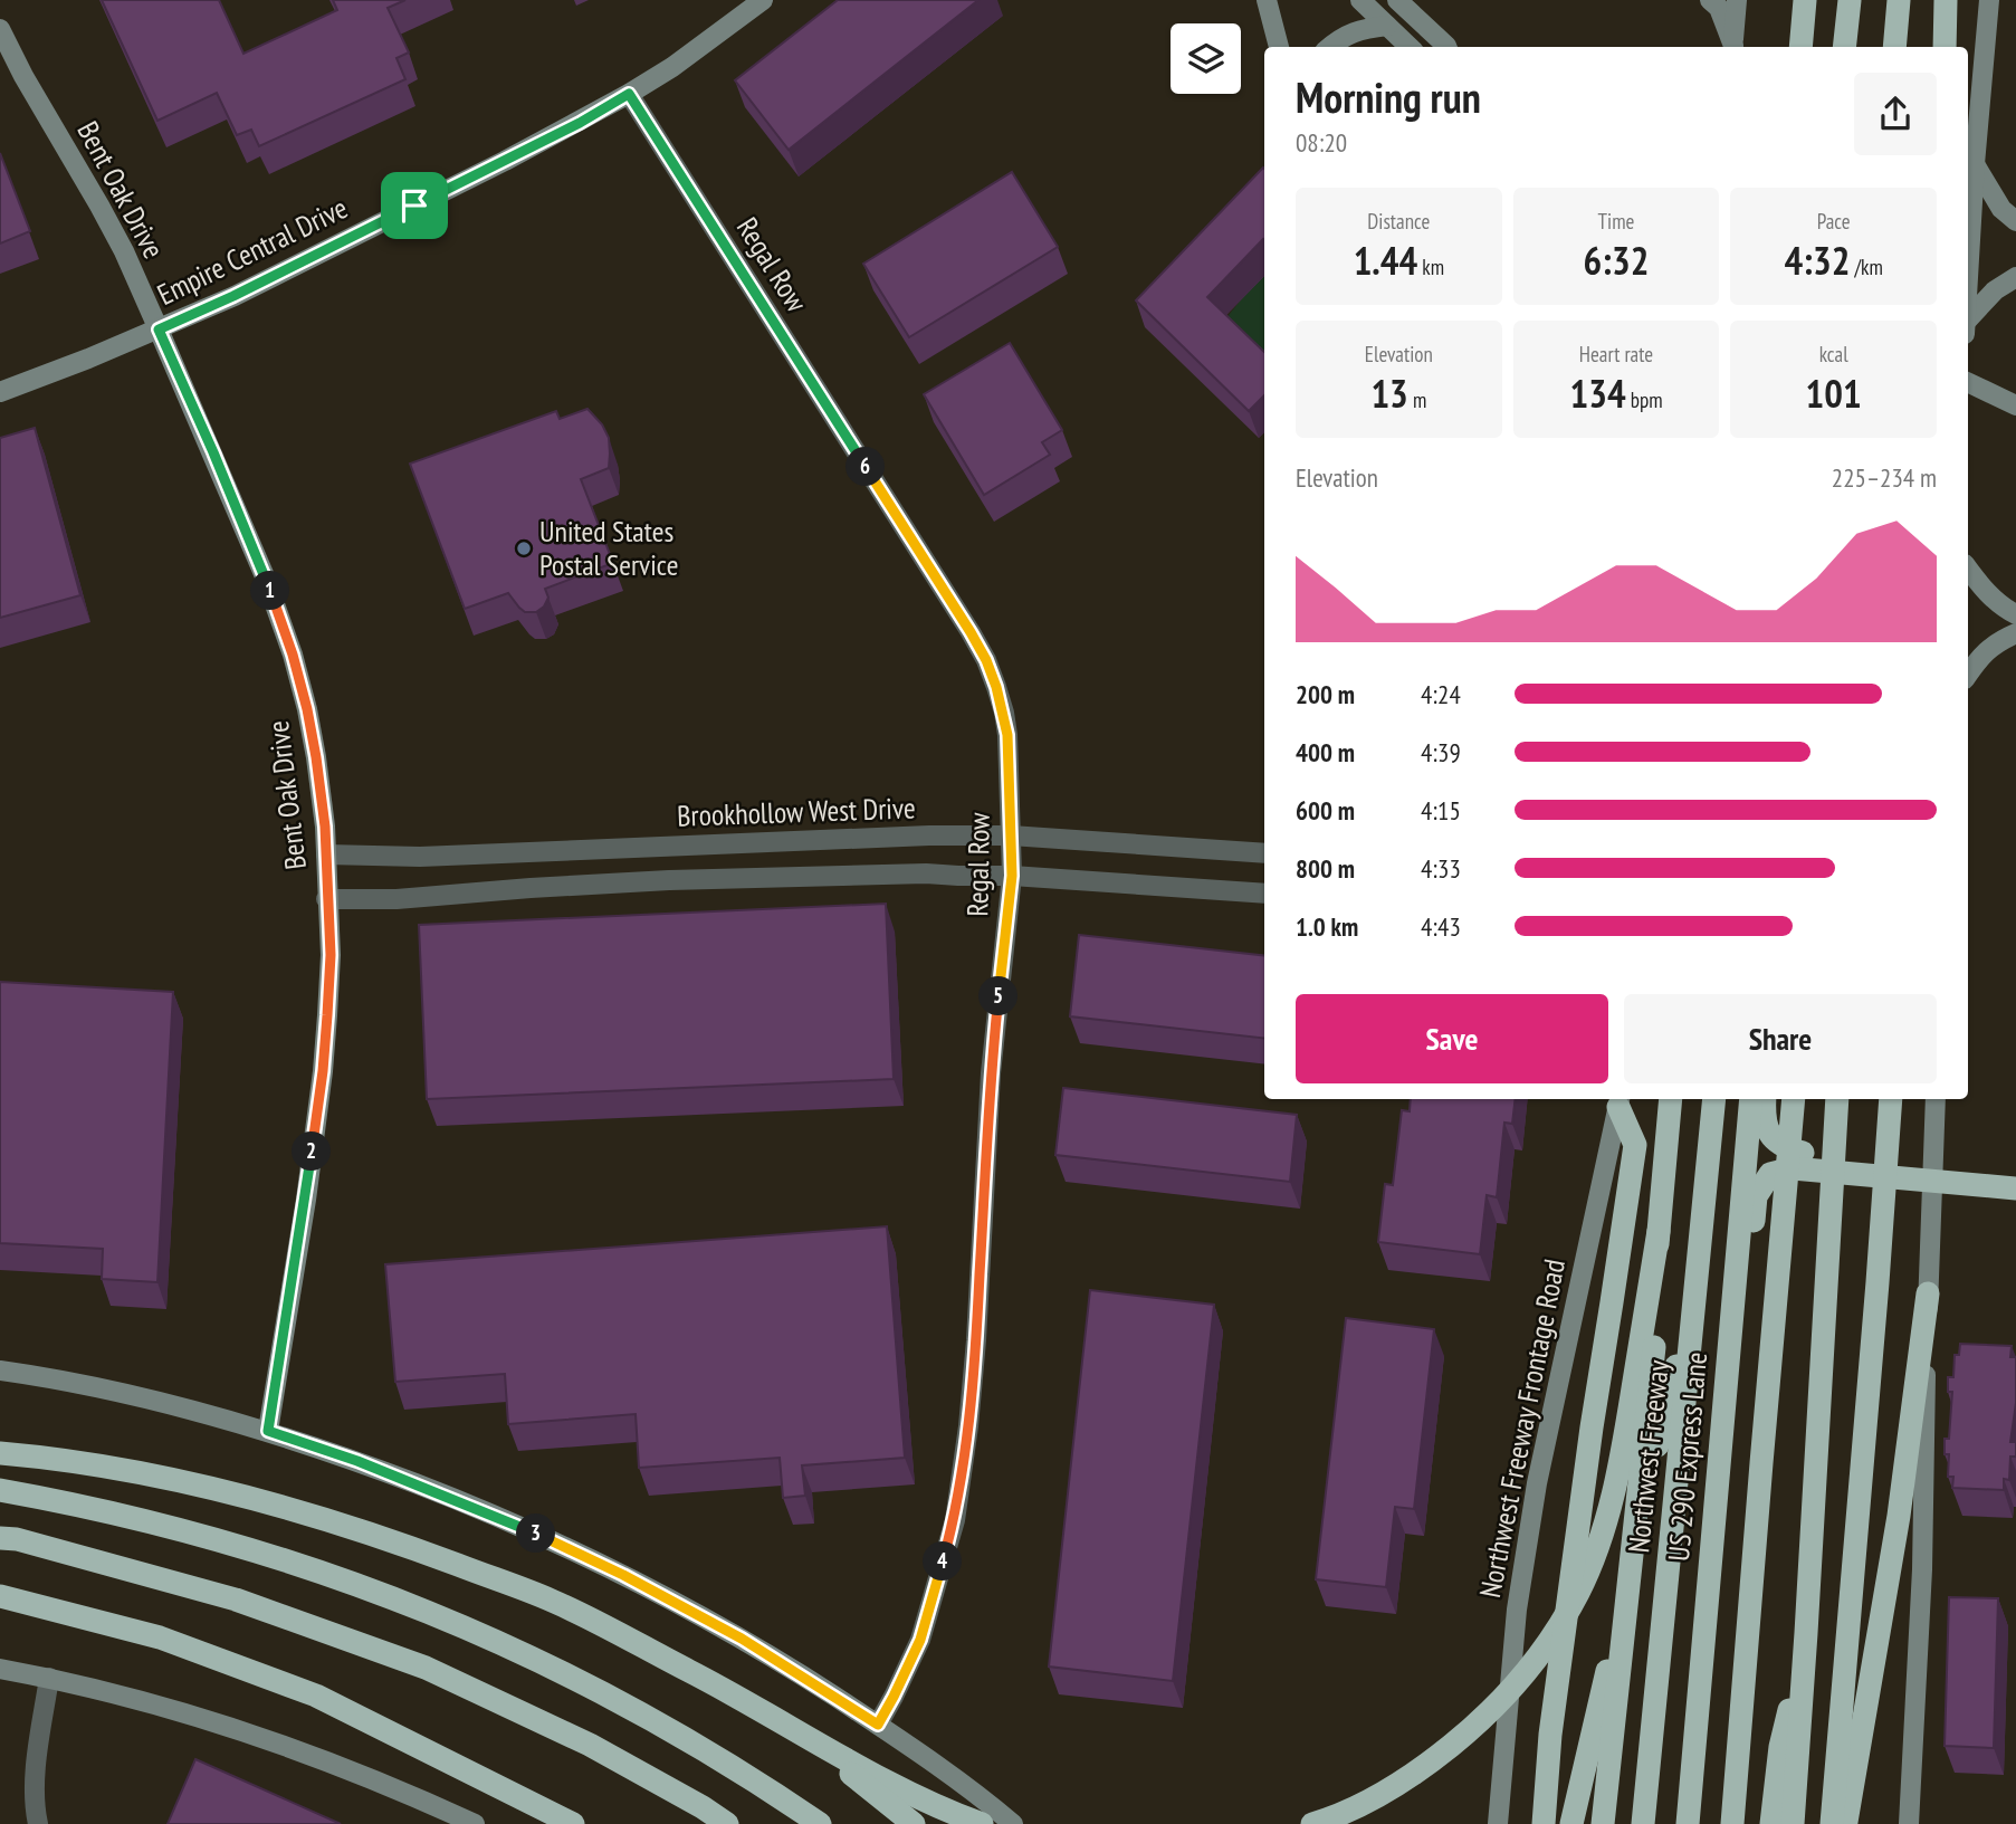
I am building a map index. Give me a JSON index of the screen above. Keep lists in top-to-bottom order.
{
  "streets": {
    "highway": ["Northwest Freeway", "US 290 Express Lane"],
    "main road": ["Bent Oak Drive", "Empire Central Drive", "Northwest Freeway Frontage Road"],
    "street": ["Regal Row", "Brookhollow West Drive"]
  },
  "crossings": [
    ["Bent Oak Drive", "Empire Central Drive"],
    ["Bent Oak Drive", "Brookhollow West Drive"],
    ["Empire Central Drive", "Regal Row"],
    ["Regal Row", "Brookhollow West Drive"]
  ],
  "places": ["United States Postal Service"],
  "page": {
    "heading": ["Morning run", "08:20"],
    "stats": [
      ["Distance", "1.44 km"],
      ["Time", "6:32"],
      ["Pace", "4:32 /km"],
      ["Elevation", "13 m"],
      ["Heart rate", "134 bpm"],
      ["kcal", "101"]
    ],
    "chart": ["Elevation", "225–234 m"],
    "pins": [
      "6",
      "1",
      "5",
      "2",
      "3",
      "4"
    ],
    "list": [
      {
        "name": "200 m",
        "note": "4:24"
      },
      {
        "name": "400 m",
        "note": "4:39"
      },
      {
        "name": "600 m",
        "note": "4:15"
      },
      {
        "name": "800 m",
        "note": "4:33"
      },
      {
        "name": "1.0 km",
        "note": "4:43"
      }
    ],
    "buttons": ["Save", "Share"]
  }
}
